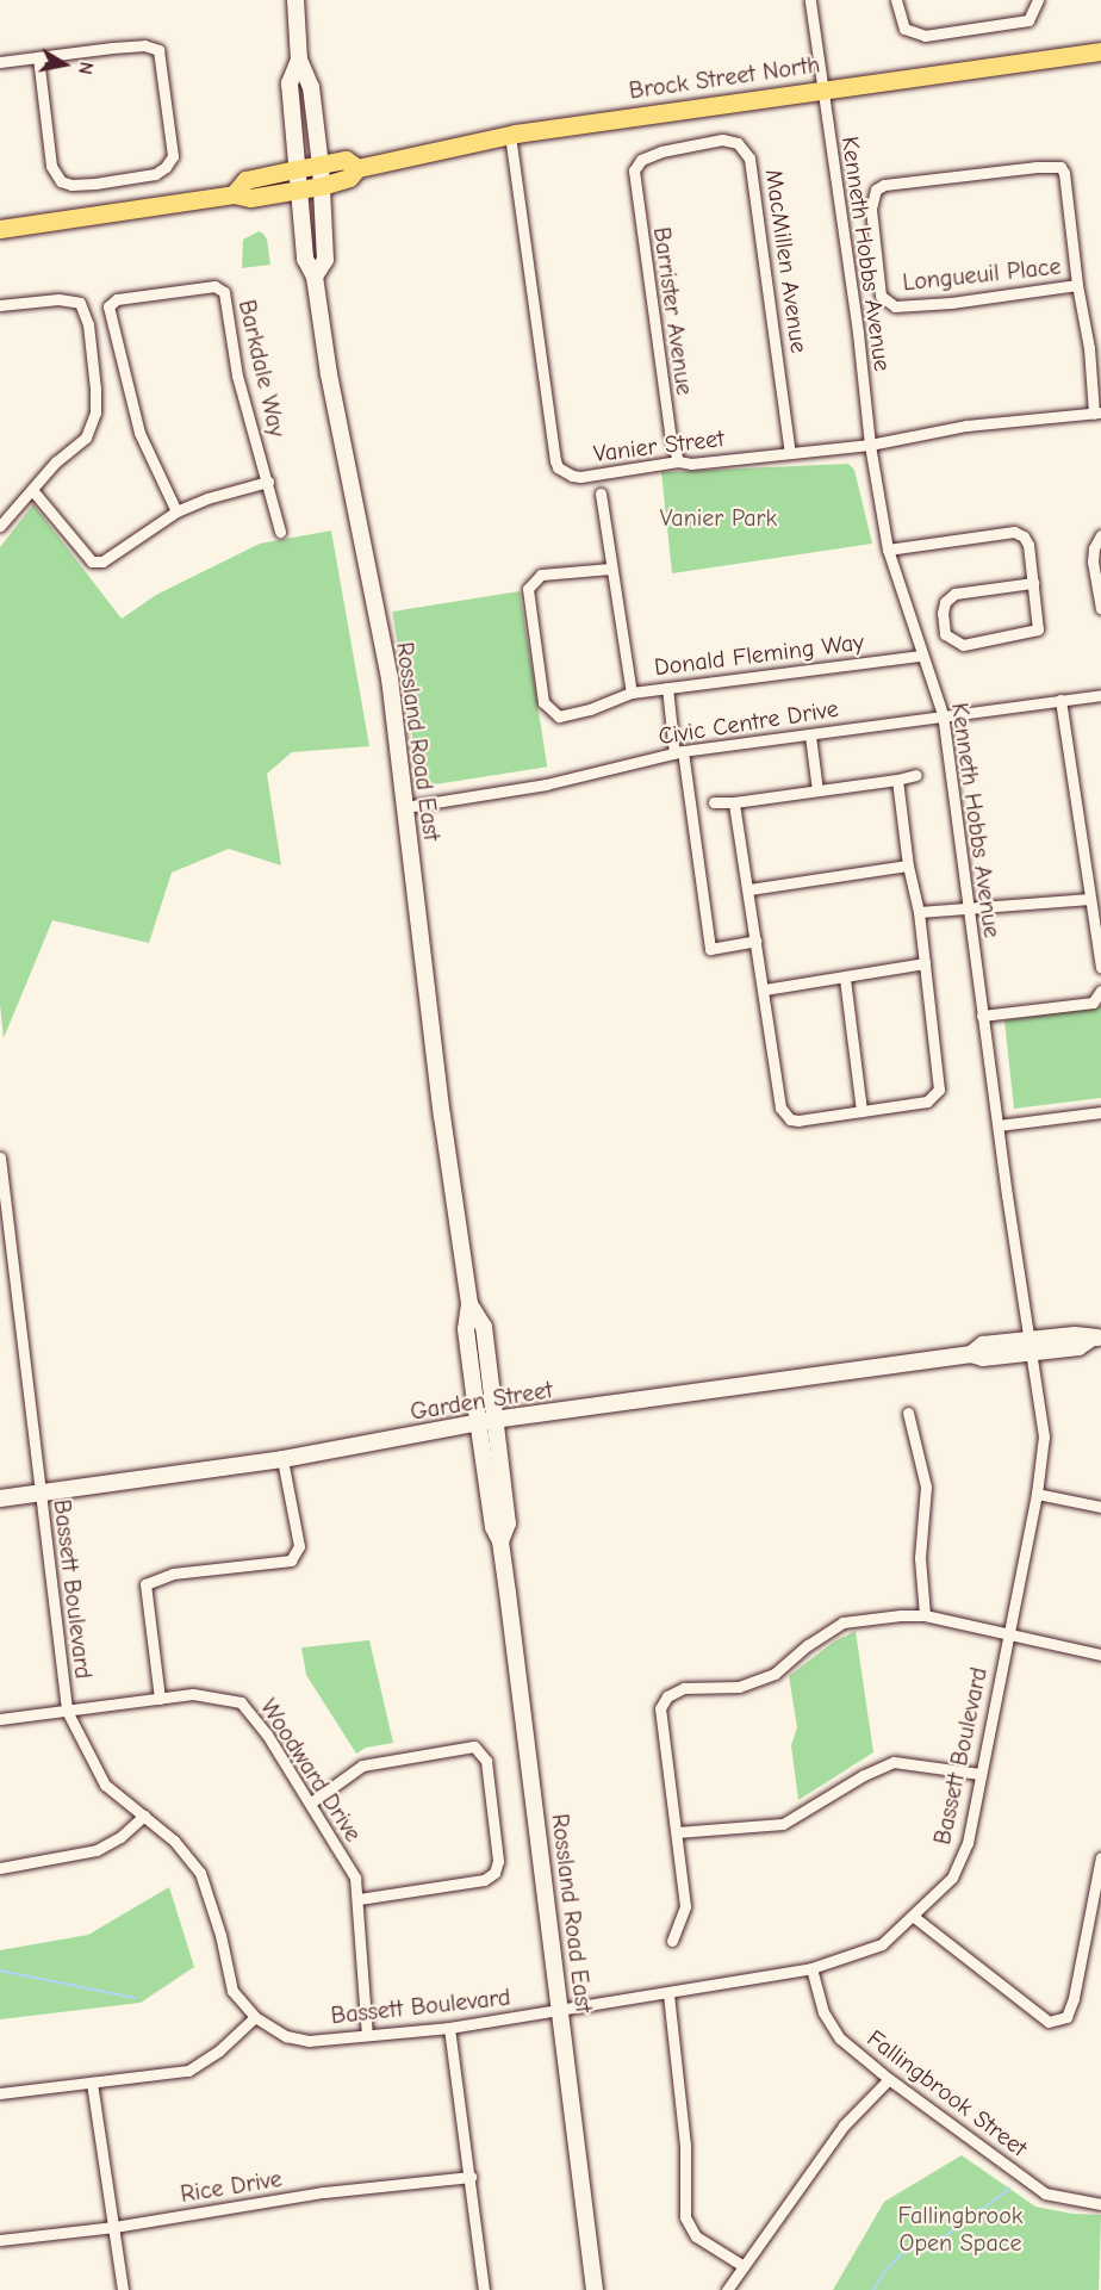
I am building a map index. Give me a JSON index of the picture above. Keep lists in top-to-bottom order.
{
  "streets": {
    "main road": ["Brock Street North", "Rossland Road East", "Garden Street"],
    "street": [
      "Kenneth Hobbs Avenue",
      "MacMillen Avenue",
      "Longueuil Place",
      "Barrister Avenue",
      "Barkdale Way",
      "Vanier Street",
      "Donald Fleming Way",
      "Civic Centre Drive",
      "Bassett Boulevard",
      "Woodward Drive",
      "Fallingbrook Street",
      "Rice Drive"
    ]
  },
  "crossings": [
    ["Brock Street North", "Kenneth Hobbs Avenue"],
    ["Brock Street North", "Vanier Street"],
    ["Brock Street North", "Rossland Road East"],
    ["Kenneth Hobbs Avenue", "Vanier Street"],
    ["Kenneth Hobbs Avenue", "Donald Fleming Way"],
    ["Kenneth Hobbs Avenue", "Civic Centre Drive"],
    ["Kenneth Hobbs Avenue", "Garden Street"],
    ["Kenneth Hobbs Avenue", "Bassett Boulevard"],
    ["MacMillen Avenue", "Barrister Avenue"],
    ["MacMillen Avenue", "Vanier Street"],
    ["Longueuil Place", "Vanier Street"],
    ["Barrister Avenue", "Vanier Street"],
    ["Civic Centre Drive", "Rossland Road East"],
    ["Rossland Road East", "Garden Street"],
    ["Rossland Road East", "Bassett Boulevard"],
    ["Garden Street", "Bassett Boulevard"],
    ["Bassett Boulevard", "Woodward Drive"],
    ["Bassett Boulevard", "Fallingbrook Street"]
  ],
  "parks": ["Vanier Park", "Fallingbrook Open Space"],
  "north": "right"
}
